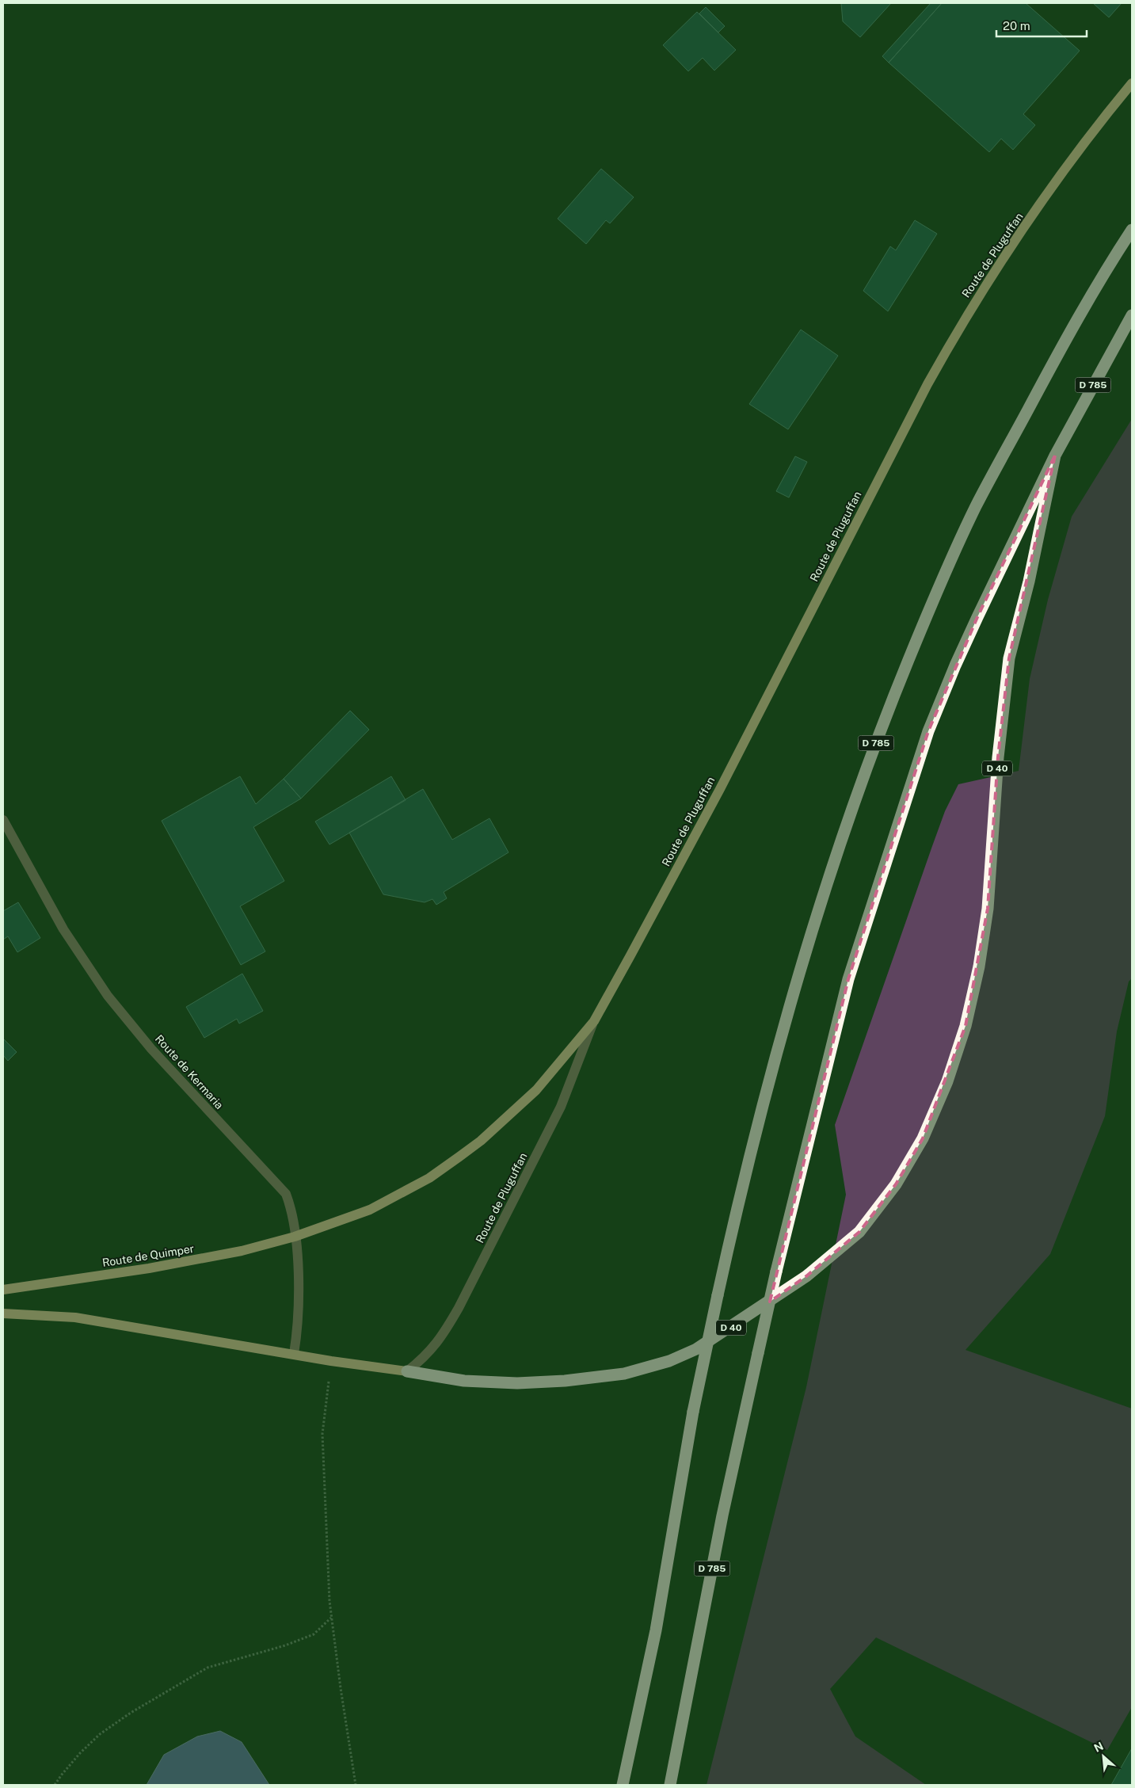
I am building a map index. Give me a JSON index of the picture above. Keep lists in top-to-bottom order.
{
  "streets": {
    "highway": ["D 785", "D 40"],
    "main road": ["Route de Pluguffan", "Route de Quimper"],
    "street": ["Route de Kermaria"]
  },
  "crossings": [
    ["Route de Pluguffan", "D 40"],
    ["Route de Pluguffan", "Route de Kermaria"],
    ["Route de Pluguffan", "Route de Quimper"],
    ["D 785", "D 40"],
    ["D 40", "Route de Kermaria"],
    ["Route de Kermaria", "Route de Quimper"]
  ],
  "scale_bar": "20 m",
  "north": "top left"
}
